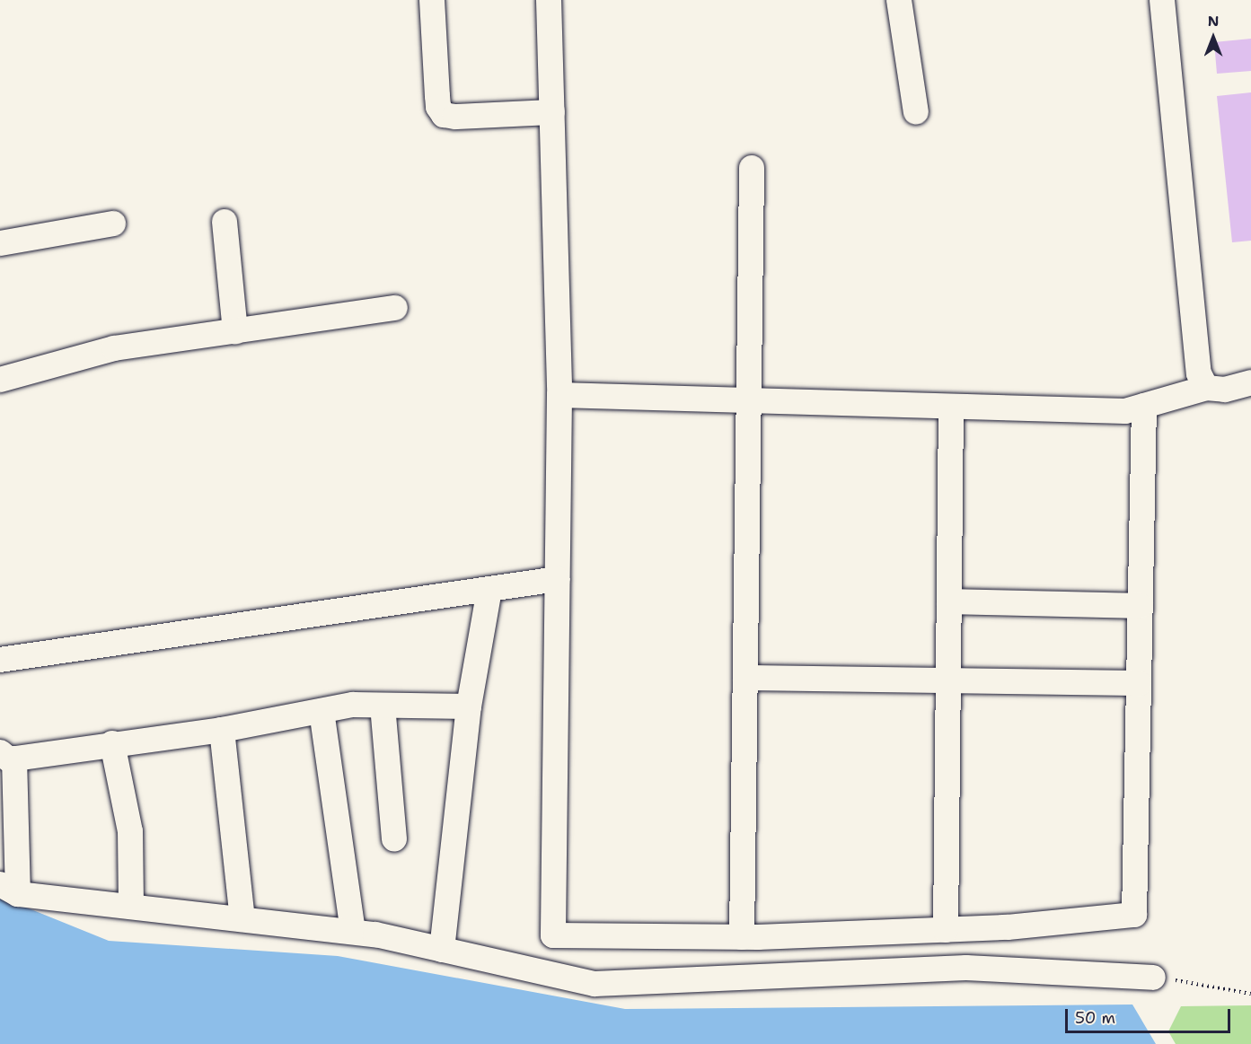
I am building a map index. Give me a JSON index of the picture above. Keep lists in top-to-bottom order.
{
  "scale_bar": "50 m",
  "north": "top"
}
